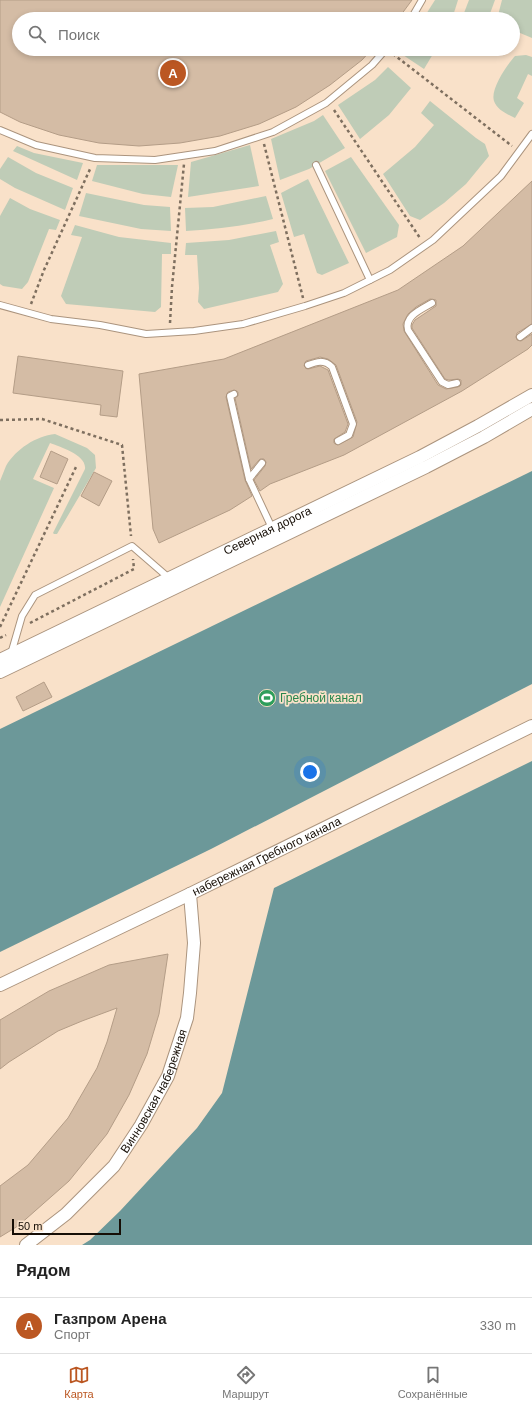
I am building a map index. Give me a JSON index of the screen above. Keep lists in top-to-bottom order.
{
  "streets": {
    "street": ["Северная дорога", "набережная Гребного канала", "Винновская набережная"]
  },
  "crossings": [
    ["набережная Гребного канала", "Винновская набережная"]
  ],
  "places": {
    "sports": ["Гребной канал"]
  },
  "scale_bar": "50 m",
  "page": {
    "search": "Поиск",
    "pins": "A",
    "scale": "50 m",
    "heading": "Рядом",
    "list": [
      {
        "mark": "A",
        "name": "Газпром Арена",
        "note": "Спорт",
        "value": "330 m"
      }
    ],
    "nav": ["Карта", "Маршрут", "Сохранённые"]
  }
}
